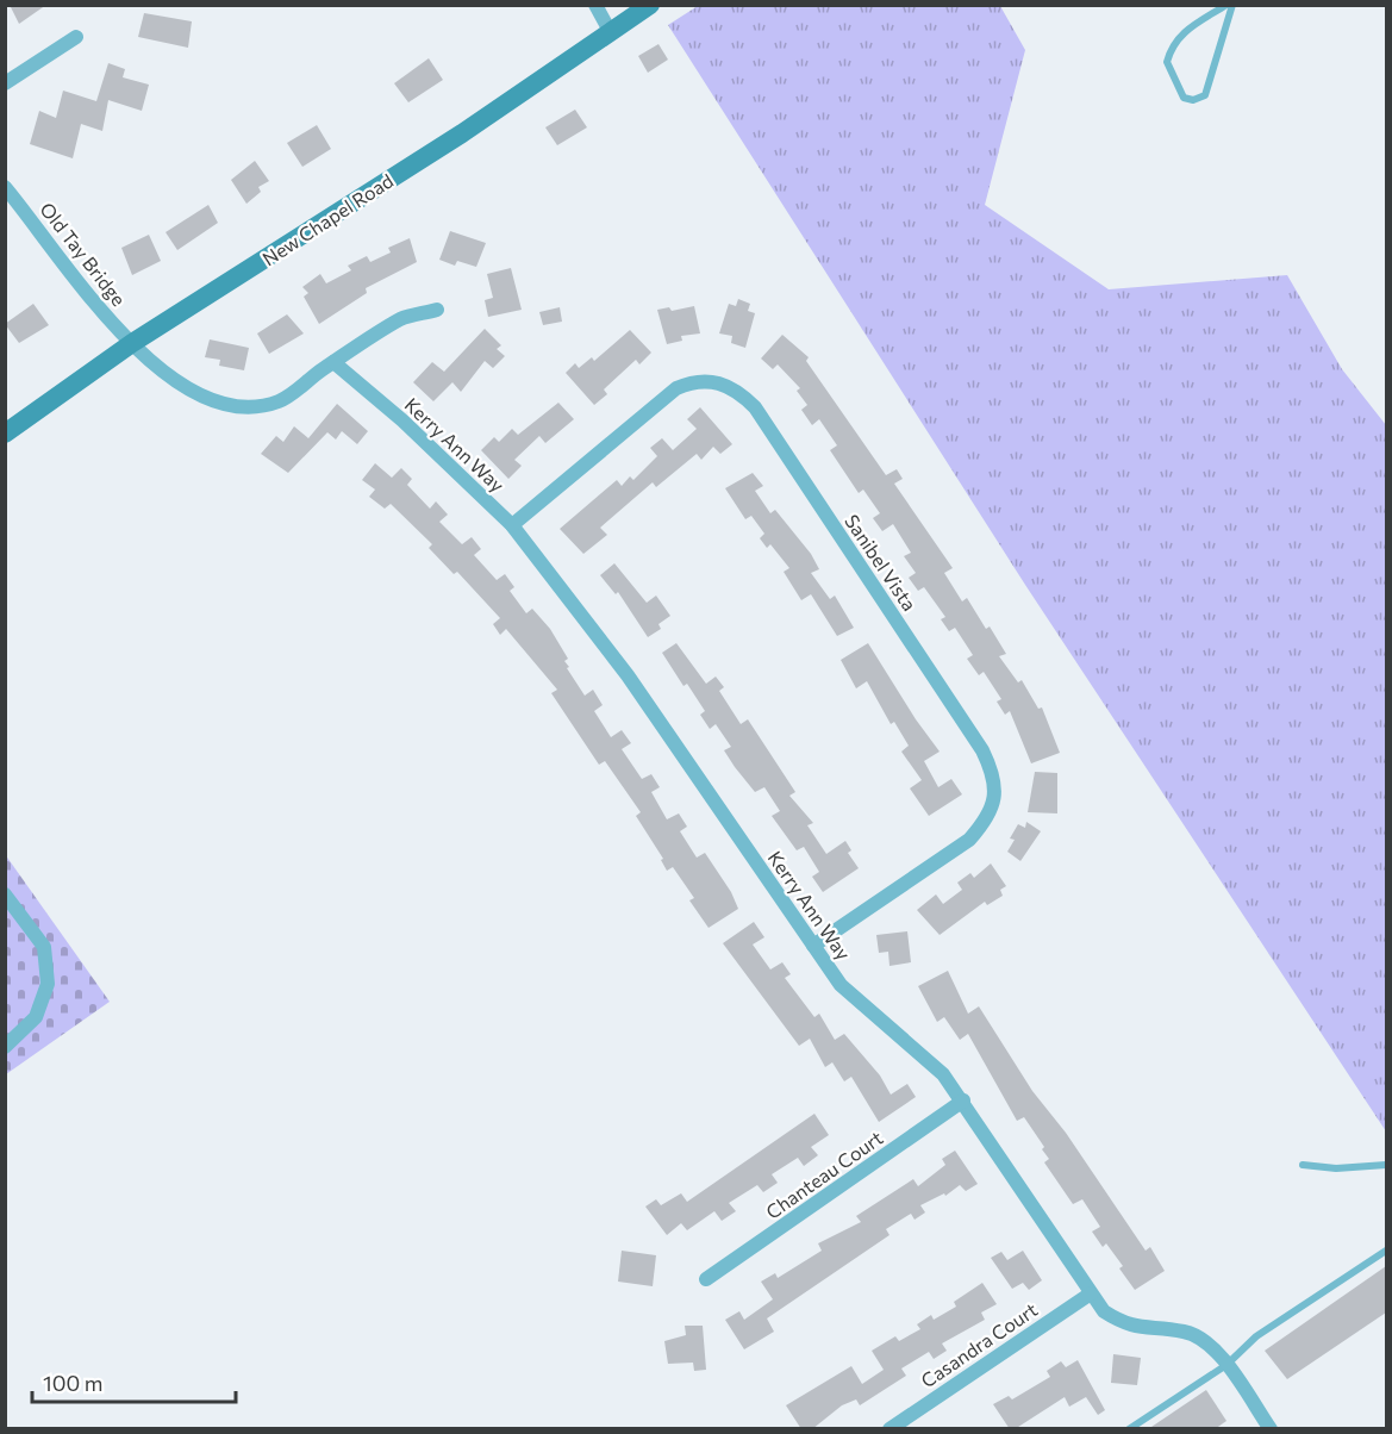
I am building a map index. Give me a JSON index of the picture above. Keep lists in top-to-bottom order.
{
  "streets": {
    "street": [
      "New Chapel Road",
      "Old Tay Bridge",
      "Kerry Ann Way",
      "Sanibel Vista",
      "Chanteau Court",
      "Casandra Court"
    ]
  },
  "crossings": [
    ["New Chapel Road", "Old Tay Bridge"],
    ["Old Tay Bridge", "Kerry Ann Way"],
    ["Kerry Ann Way", "Sanibel Vista"],
    ["Kerry Ann Way", "Chanteau Court"],
    ["Kerry Ann Way", "Casandra Court"]
  ],
  "scale_bar": "100 m"
}
